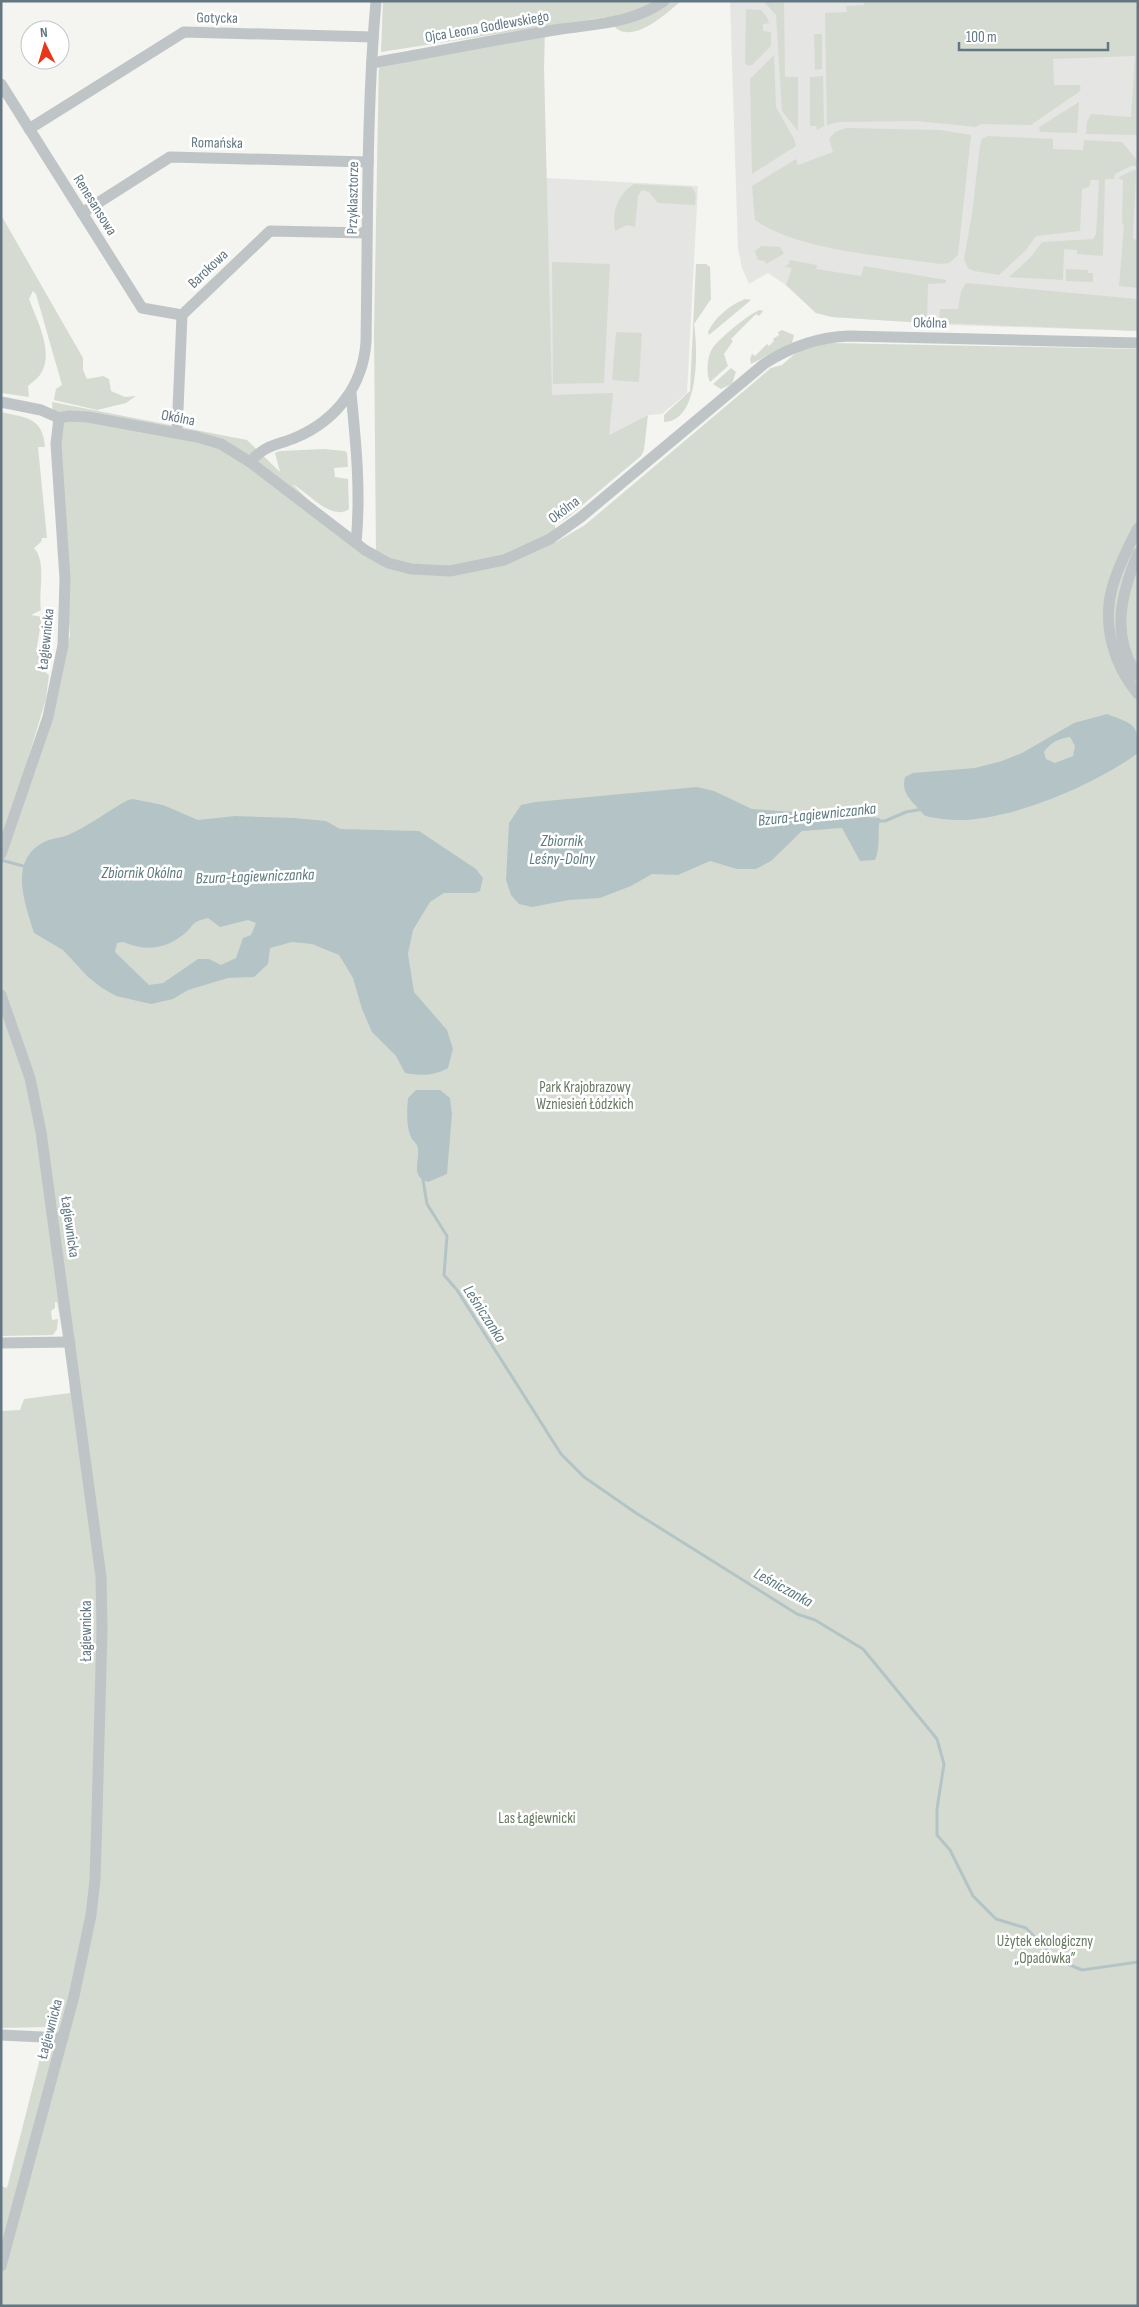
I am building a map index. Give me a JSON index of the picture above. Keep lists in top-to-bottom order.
{
  "streets": {
    "street": [
      "Gotycka",
      "Ojca Leona Godlewskiego",
      "Romańska",
      "Przyklasztorze",
      "Renesansowa",
      "Barokowa",
      "Okólna",
      "Łagiewnicka"
    ]
  },
  "crossings": [
    ["Gotycka", "Przyklasztorze"],
    ["Gotycka", "Renesansowa"],
    ["Ojca Leona Godlewskiego", "Przyklasztorze"],
    ["Romańska", "Przyklasztorze"],
    ["Romańska", "Renesansowa"],
    ["Przyklasztorze", "Barokowa"],
    ["Przyklasztorze", "Okólna"],
    ["Renesansowa", "Barokowa"],
    ["Okólna", "Łagiewnicka"]
  ],
  "water": [
    "Bzura-Łagiewniczanka",
    "Zbiornik Leśny-Dolny",
    "Zbiornik Okólna",
    "Leśniczanka"
  ],
  "parks": ["Park Krajobrazowy Wzniesień Łódzkich", "Las Łagiewnicki", "Użytek ekologiczny „Opadówka”"],
  "scale_bar": "100 m",
  "north": "top"
}
